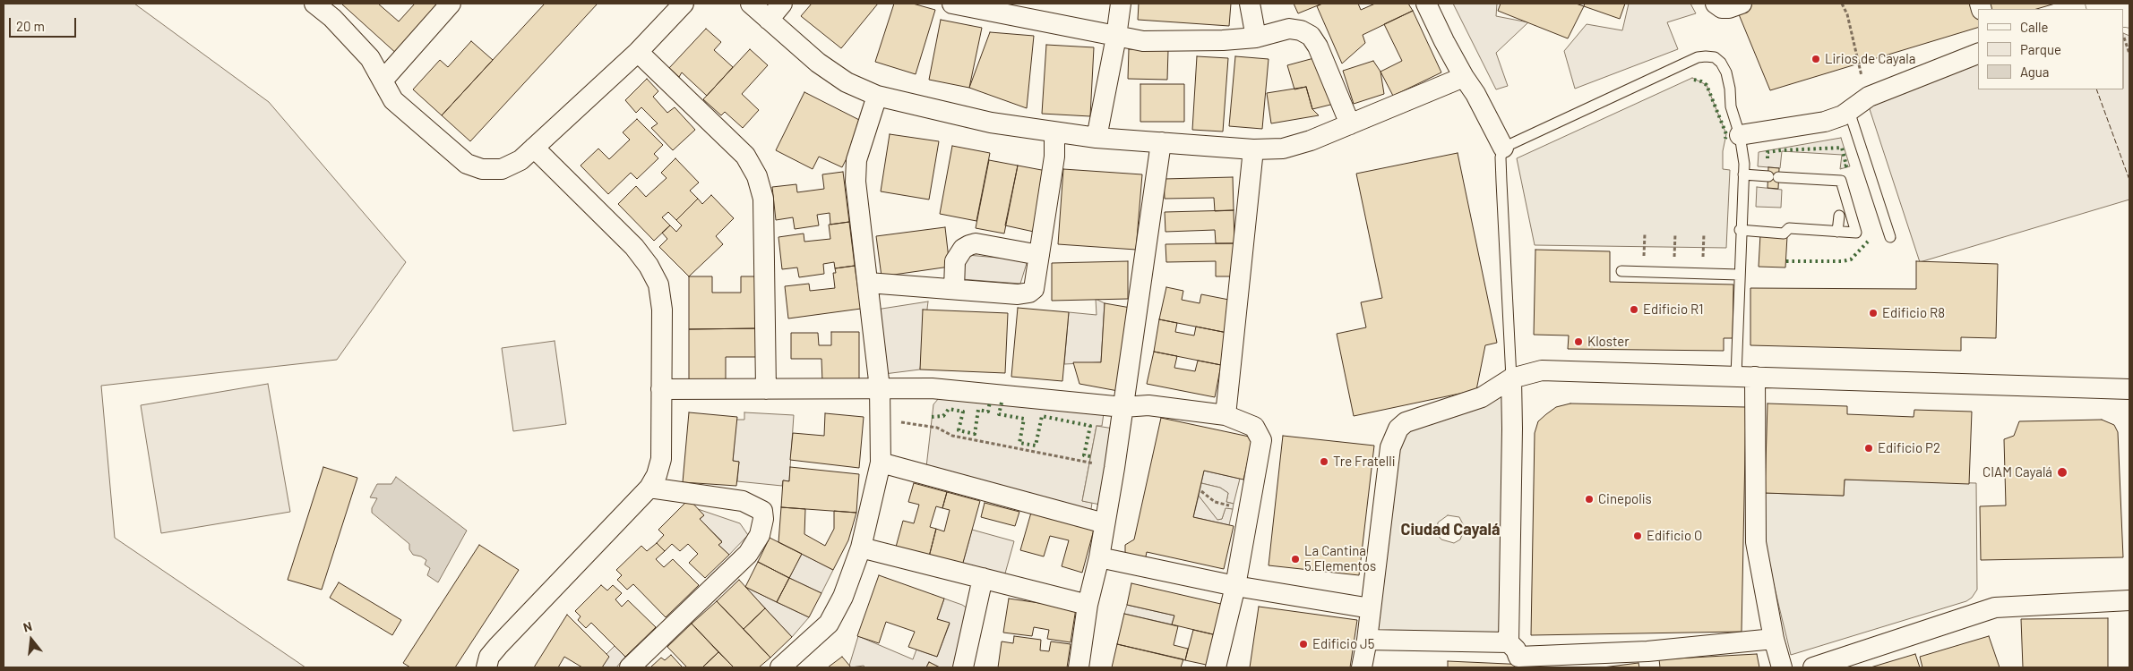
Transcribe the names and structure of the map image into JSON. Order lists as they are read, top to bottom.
{
  "districts": ["Ciudad Cayalá"],
  "places": [
    "Lirios de Cayala",
    "Edificio R1",
    "Edificio R8",
    "Kloster",
    "Edificio P2",
    "Tre Fratelli",
    "CIAM Cayalá",
    "Cinepolis",
    "Edificio O",
    "La Cantina 5 Elementos",
    "Edificio J5"
  ],
  "legend": ["Calle", "Parque", "Agua"],
  "scale_bar": "20 m",
  "north": "top"
}
